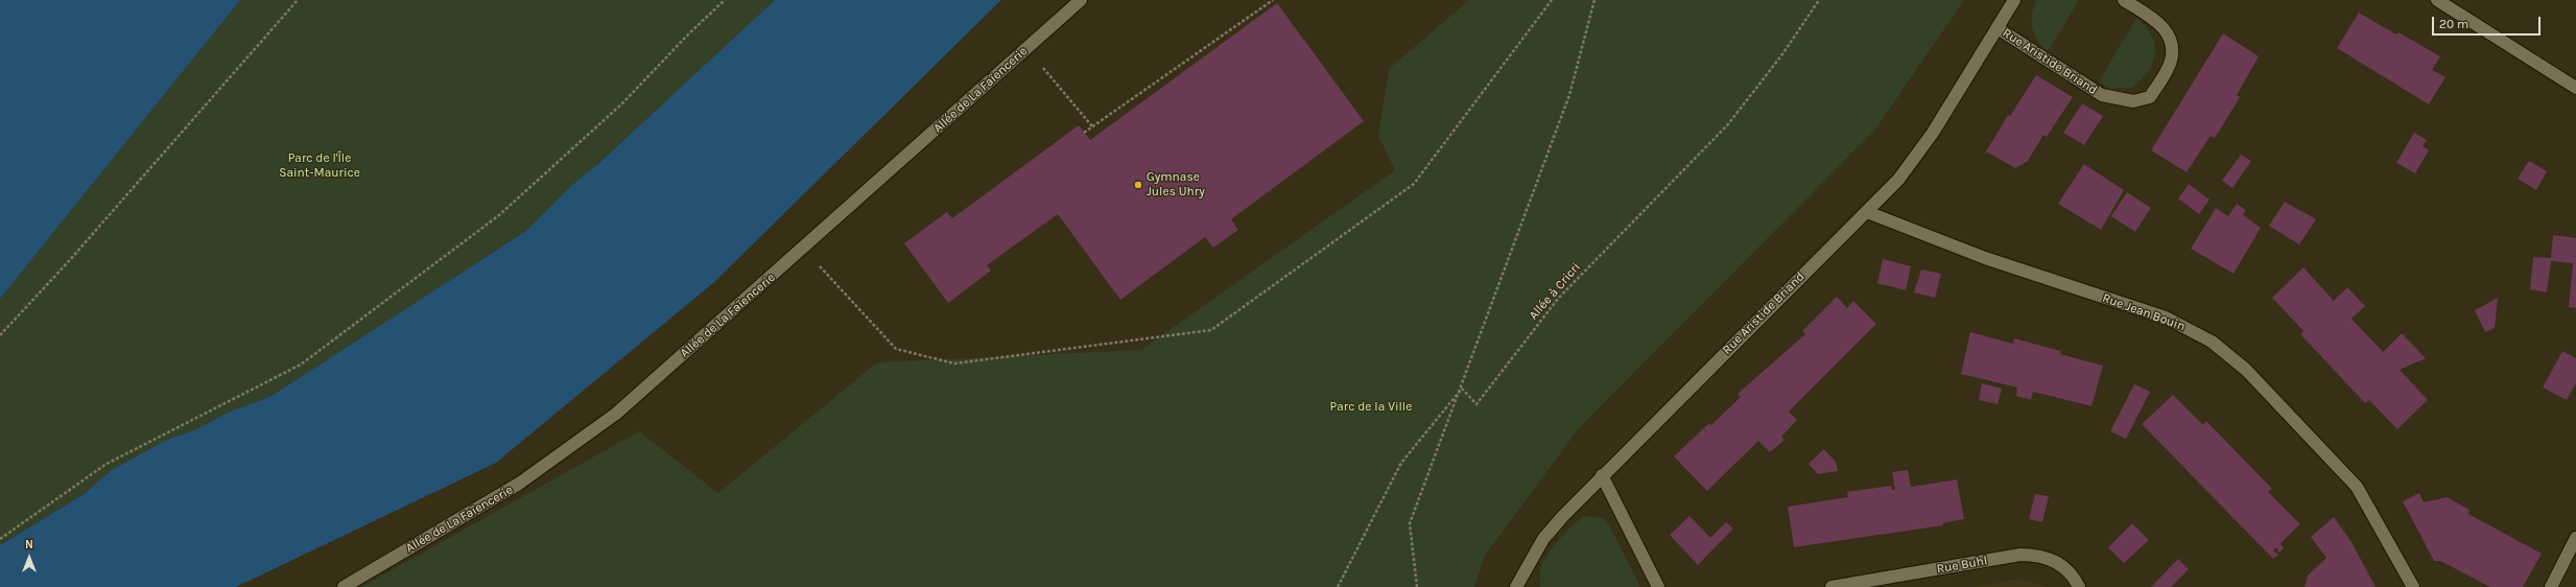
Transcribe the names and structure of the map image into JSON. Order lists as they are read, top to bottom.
{
  "streets": {
    "street": [
      "Rue Aristide Briand",
      "Allée de La Faïencerie",
      "Rue Jean Bouin",
      "Rue Buhl"
    ],
    "path": ["Allée à Cricri"]
  },
  "crossings": [
    ["Rue Aristide Briand", "Rue Jean Bouin"]
  ],
  "parks": ["Parc de l'Île Saint-Maurice", "Parc de la Ville"],
  "places": ["Gymnase Jules Uhry"],
  "scale_bar": "20 m",
  "north": "top"
}
